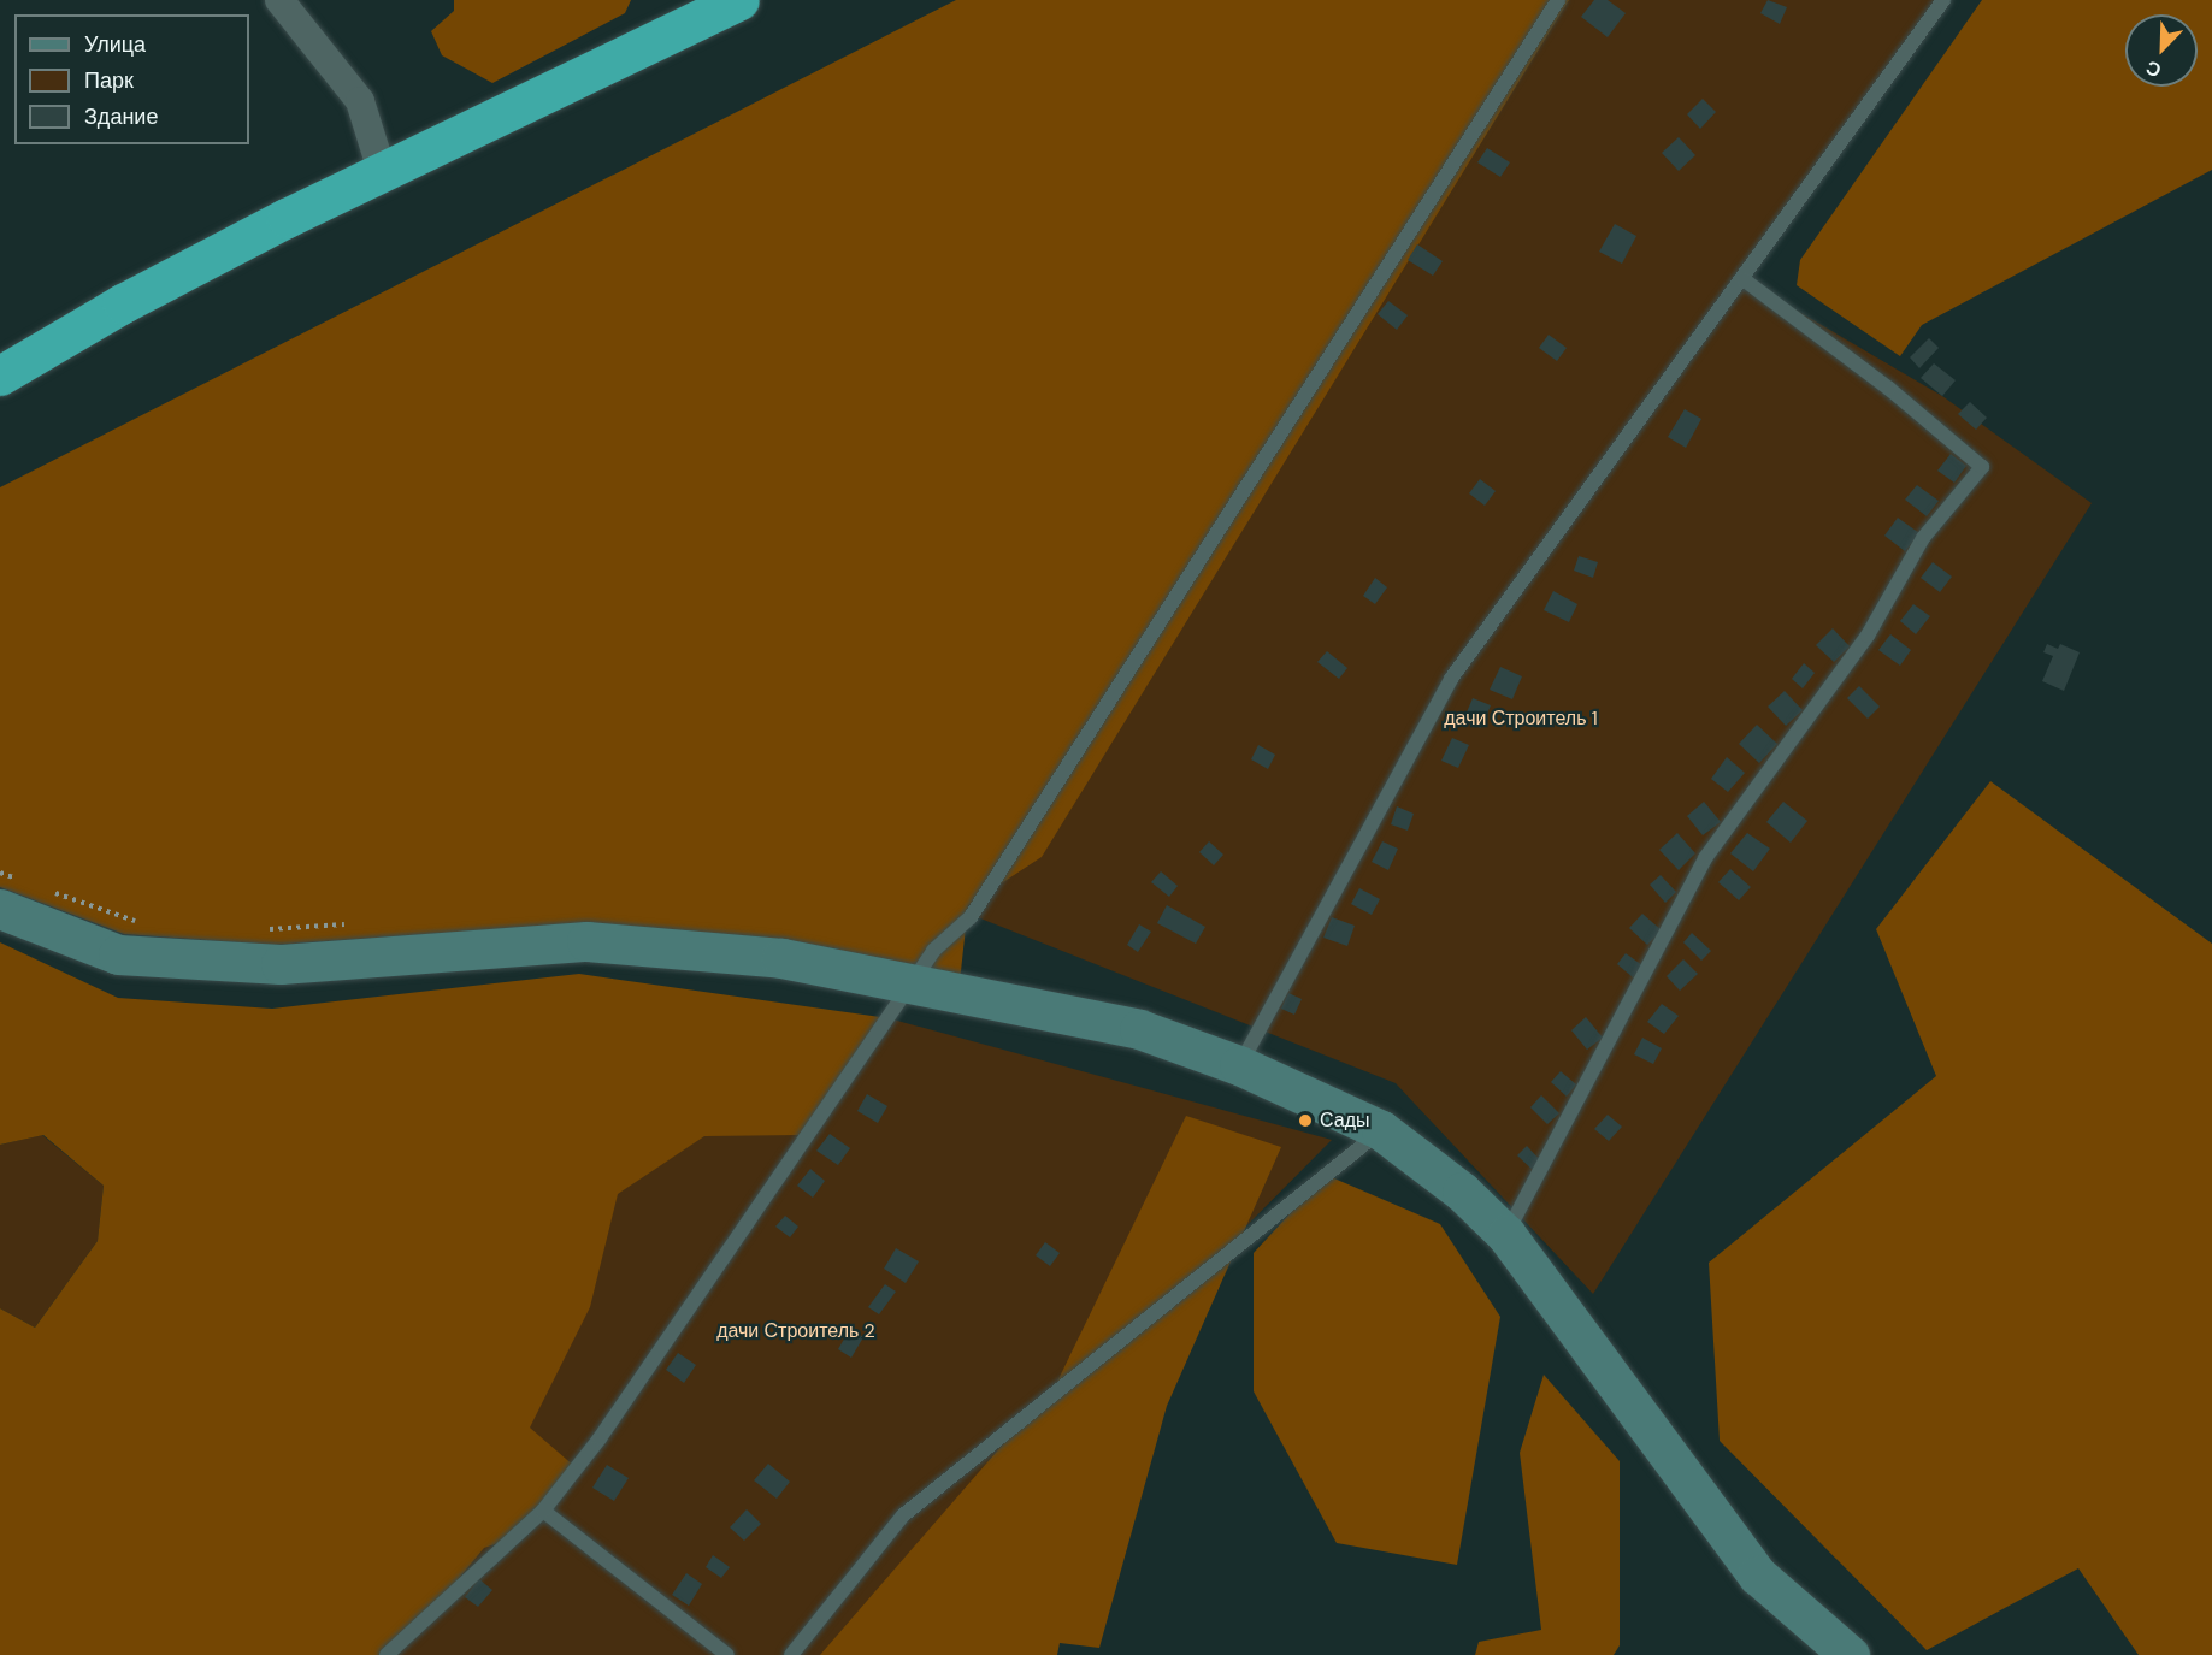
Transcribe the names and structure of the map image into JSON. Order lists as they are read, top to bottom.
{
  "parks": ["дачи Строитель 1", "дачи Строитель 2"],
  "places": ["Сады"],
  "legend": ["Улица", "Парк", "Здание"],
  "north": "bottom left"
}
